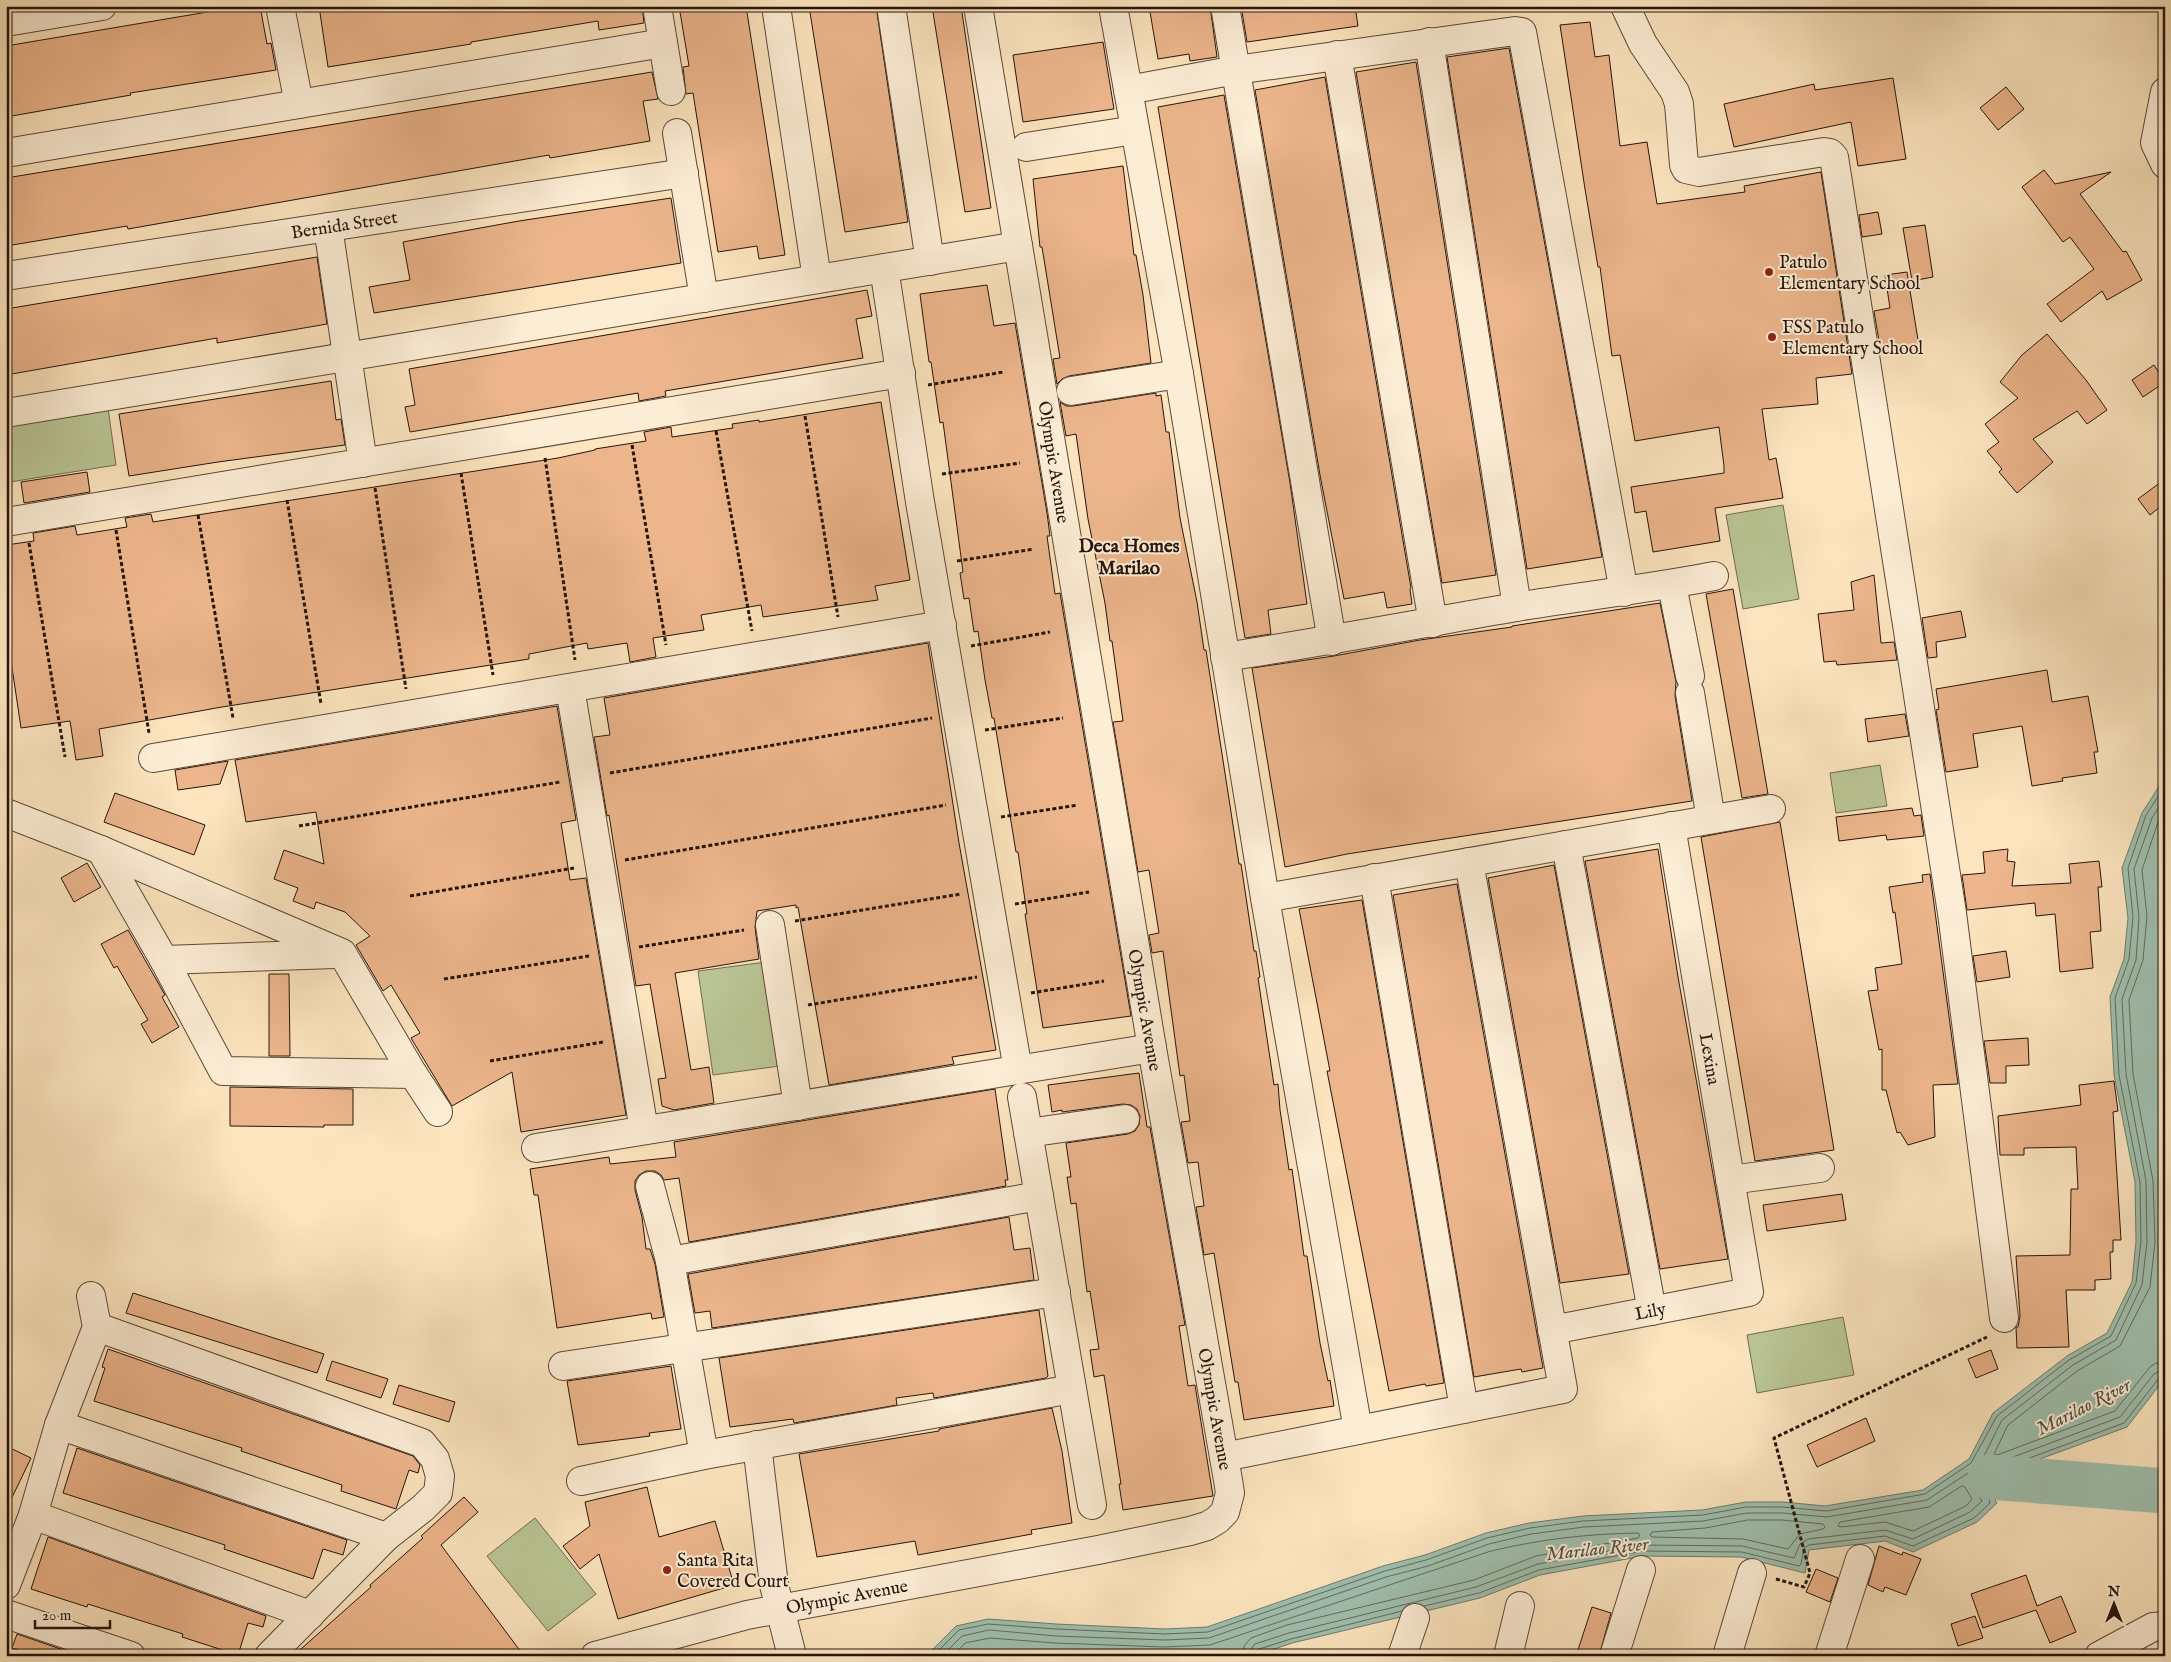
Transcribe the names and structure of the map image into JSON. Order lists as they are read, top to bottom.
{
  "streets": {
    "street": [
      "Bernida Street",
      "Olympic Avenue",
      "Lexina",
      "Lily"
    ]
  },
  "crossings": [
    ["Lexina", "Lily"]
  ],
  "districts": ["Deca Homes Marilao"],
  "water": ["Marilao River"],
  "places": ["Patulo Elementary School", "FSS Patulo Elementary School", "Santa Rita Covered Court"],
  "scale_bar": "20 m",
  "north": "top"
}
